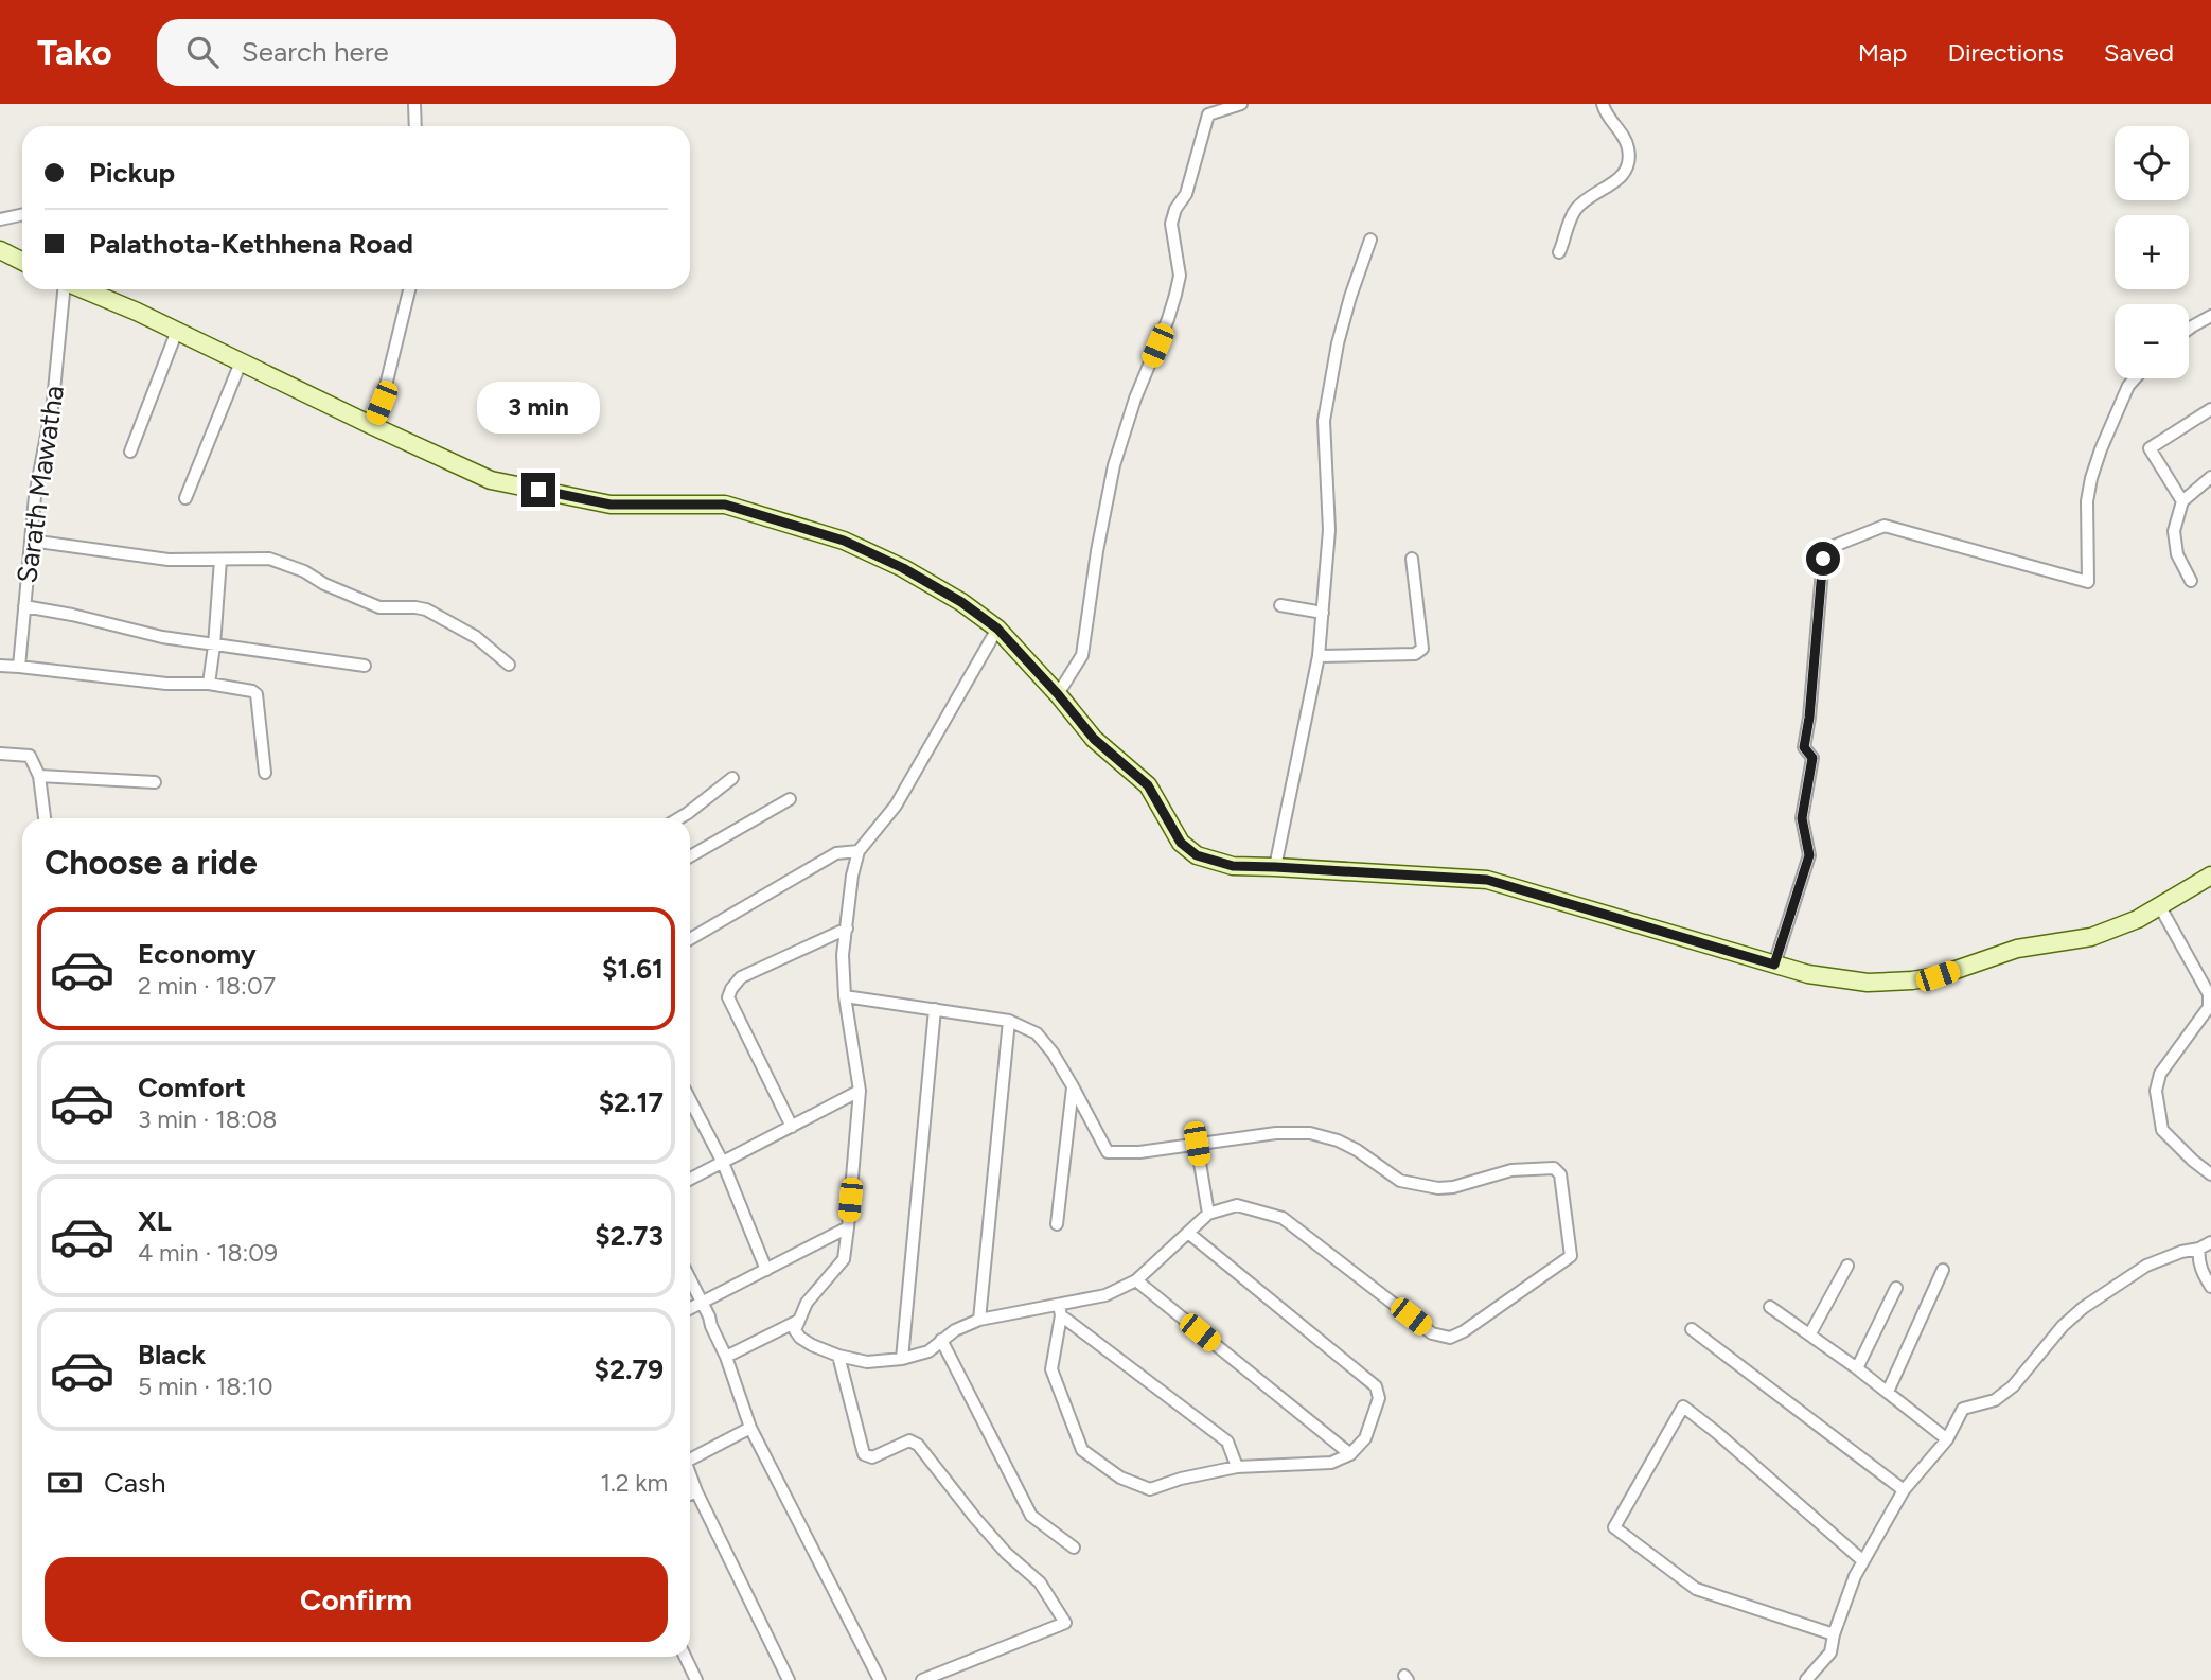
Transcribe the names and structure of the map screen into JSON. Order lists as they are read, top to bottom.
{
  "streets": {
    "street": ["Sarath Mawatha"]
  },
  "page": {
    "header": "Tako",
    "search": "Search here",
    "nav": ["Map", "Directions", "Saved"],
    "map_buttons": ["+", "−"],
    "banner": ["Pickup", "Palathota-Kethhena Road"],
    "bubble": "3 min",
    "heading": "Choose a ride",
    "list": [
      {
        "name": "Economy",
        "note": "2 min · 18:07",
        "value": "$1.61"
      },
      {
        "name": "Comfort",
        "note": "3 min · 18:08",
        "value": "$2.17"
      },
      {
        "name": "XL",
        "note": "4 min · 18:09",
        "value": "$2.73"
      },
      {
        "name": "Black",
        "note": "5 min · 18:10",
        "value": "$2.79"
      }
    ],
    "pay": ["Cash", "1.2 km"],
    "buttons": "Confirm"
  }
}
